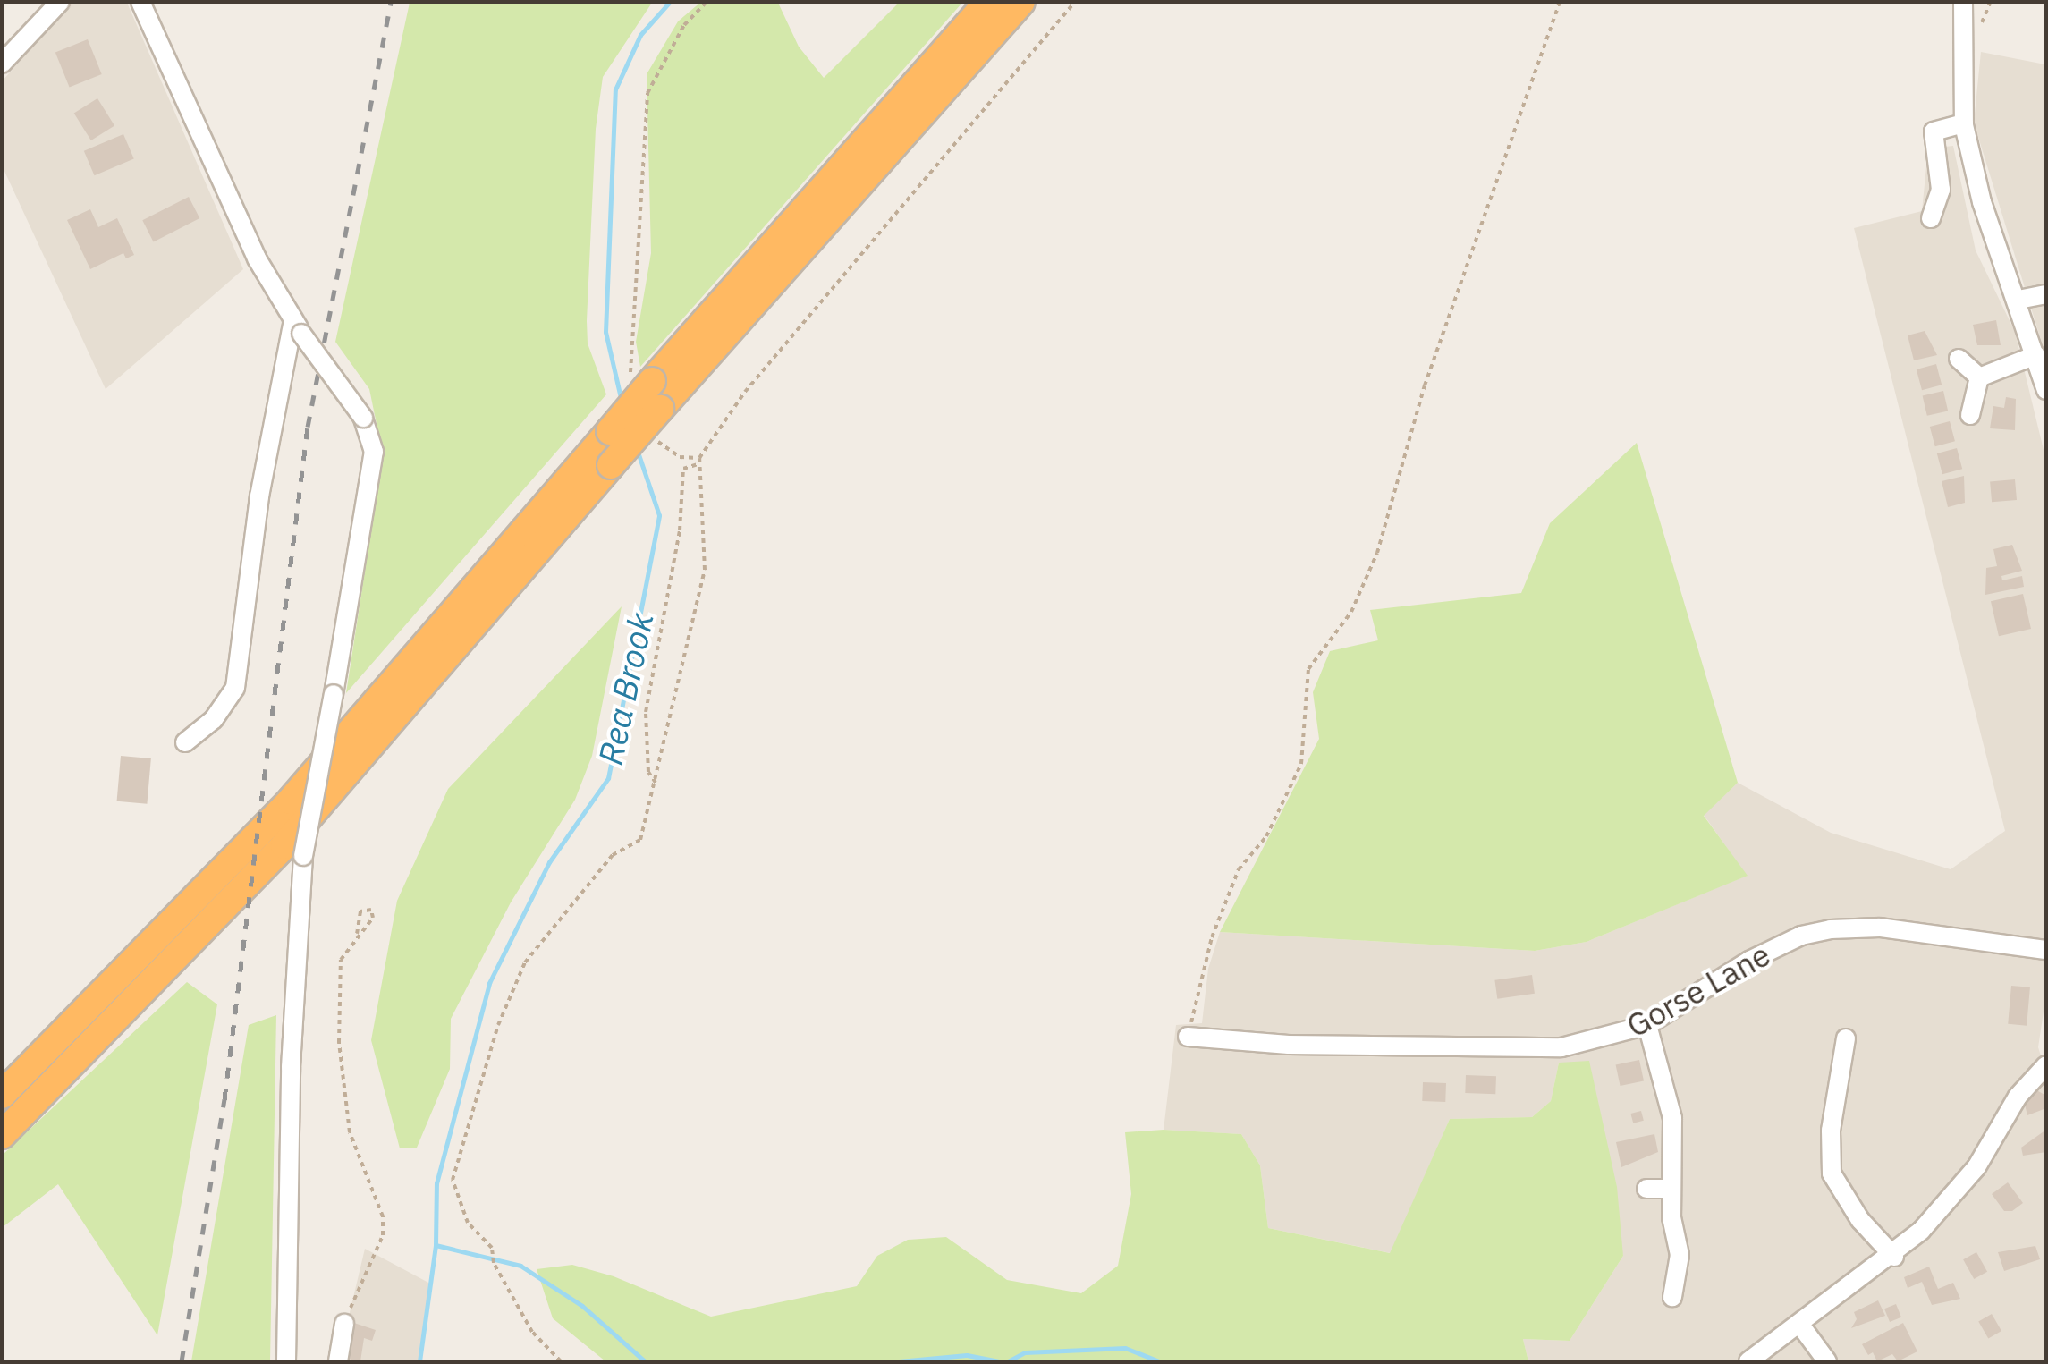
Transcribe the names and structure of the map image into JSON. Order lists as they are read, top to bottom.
{
  "streets": {
    "street": ["Gorse Lane"]
  },
  "water": ["Rea Brook"]
}
